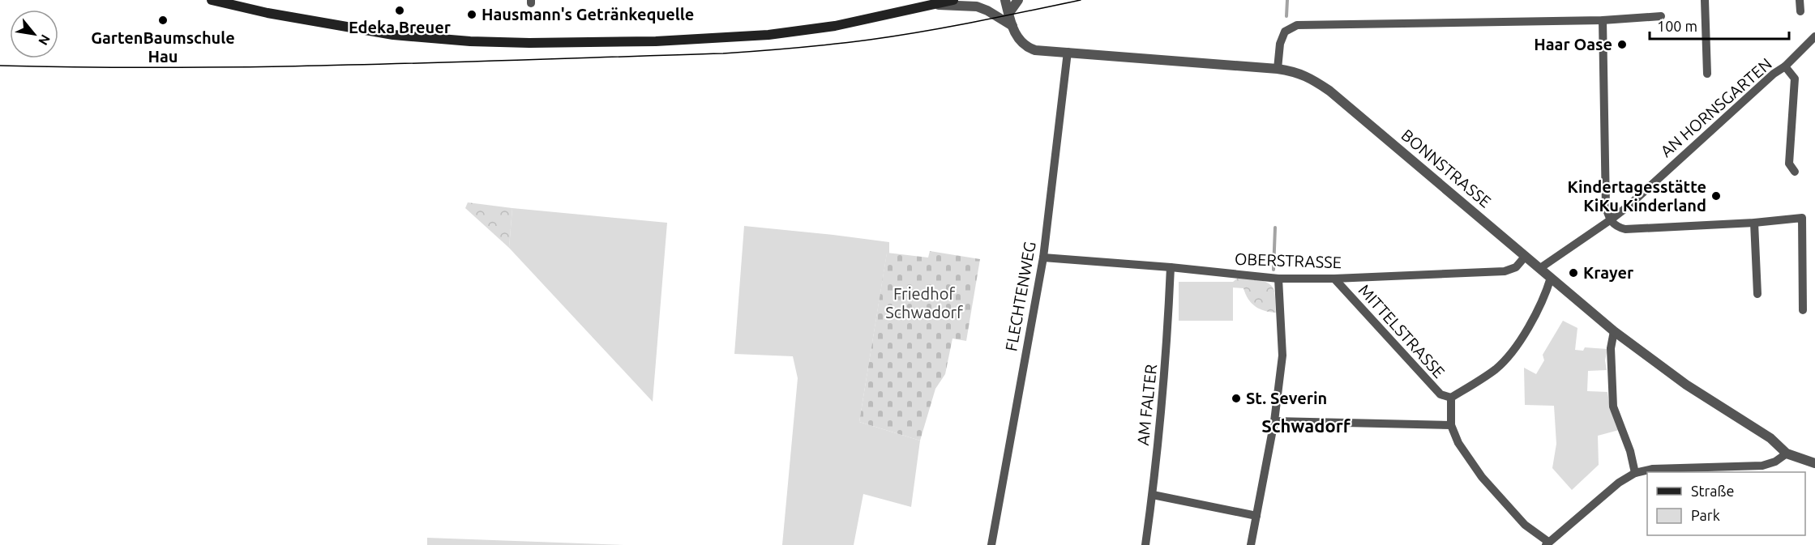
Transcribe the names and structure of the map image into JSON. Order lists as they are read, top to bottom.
{
  "streets": {
    "street": [
      "AN HORNSGARTEN",
      "BONNSTRASSE",
      "OBERSTRASSE",
      "FLECHTENWEG",
      "MITTELSTRASSE",
      "AM FALTER"
    ]
  },
  "crossings": [
    ["AN HORNSGARTEN", "BONNSTRASSE"],
    ["BONNSTRASSE", "OBERSTRASSE"],
    ["BONNSTRASSE", "FLECHTENWEG"],
    ["OBERSTRASSE", "FLECHTENWEG"],
    ["OBERSTRASSE", "MITTELSTRASSE"],
    ["OBERSTRASSE", "AM FALTER"]
  ],
  "districts": ["Schwadorf"],
  "parks": ["Friedhof Schwadorf"],
  "places": [
    "Edeka Breuer",
    "Hausmann's Getränkequelle",
    "GartenBaumschule Hau",
    "Haar Oase",
    "Kindertagesstätte KiKu Kinderland",
    "Krayer",
    "St. Severin"
  ],
  "legend": ["Straße", "Park"],
  "scale_bar": "100 m",
  "north": "bottom right"
}
